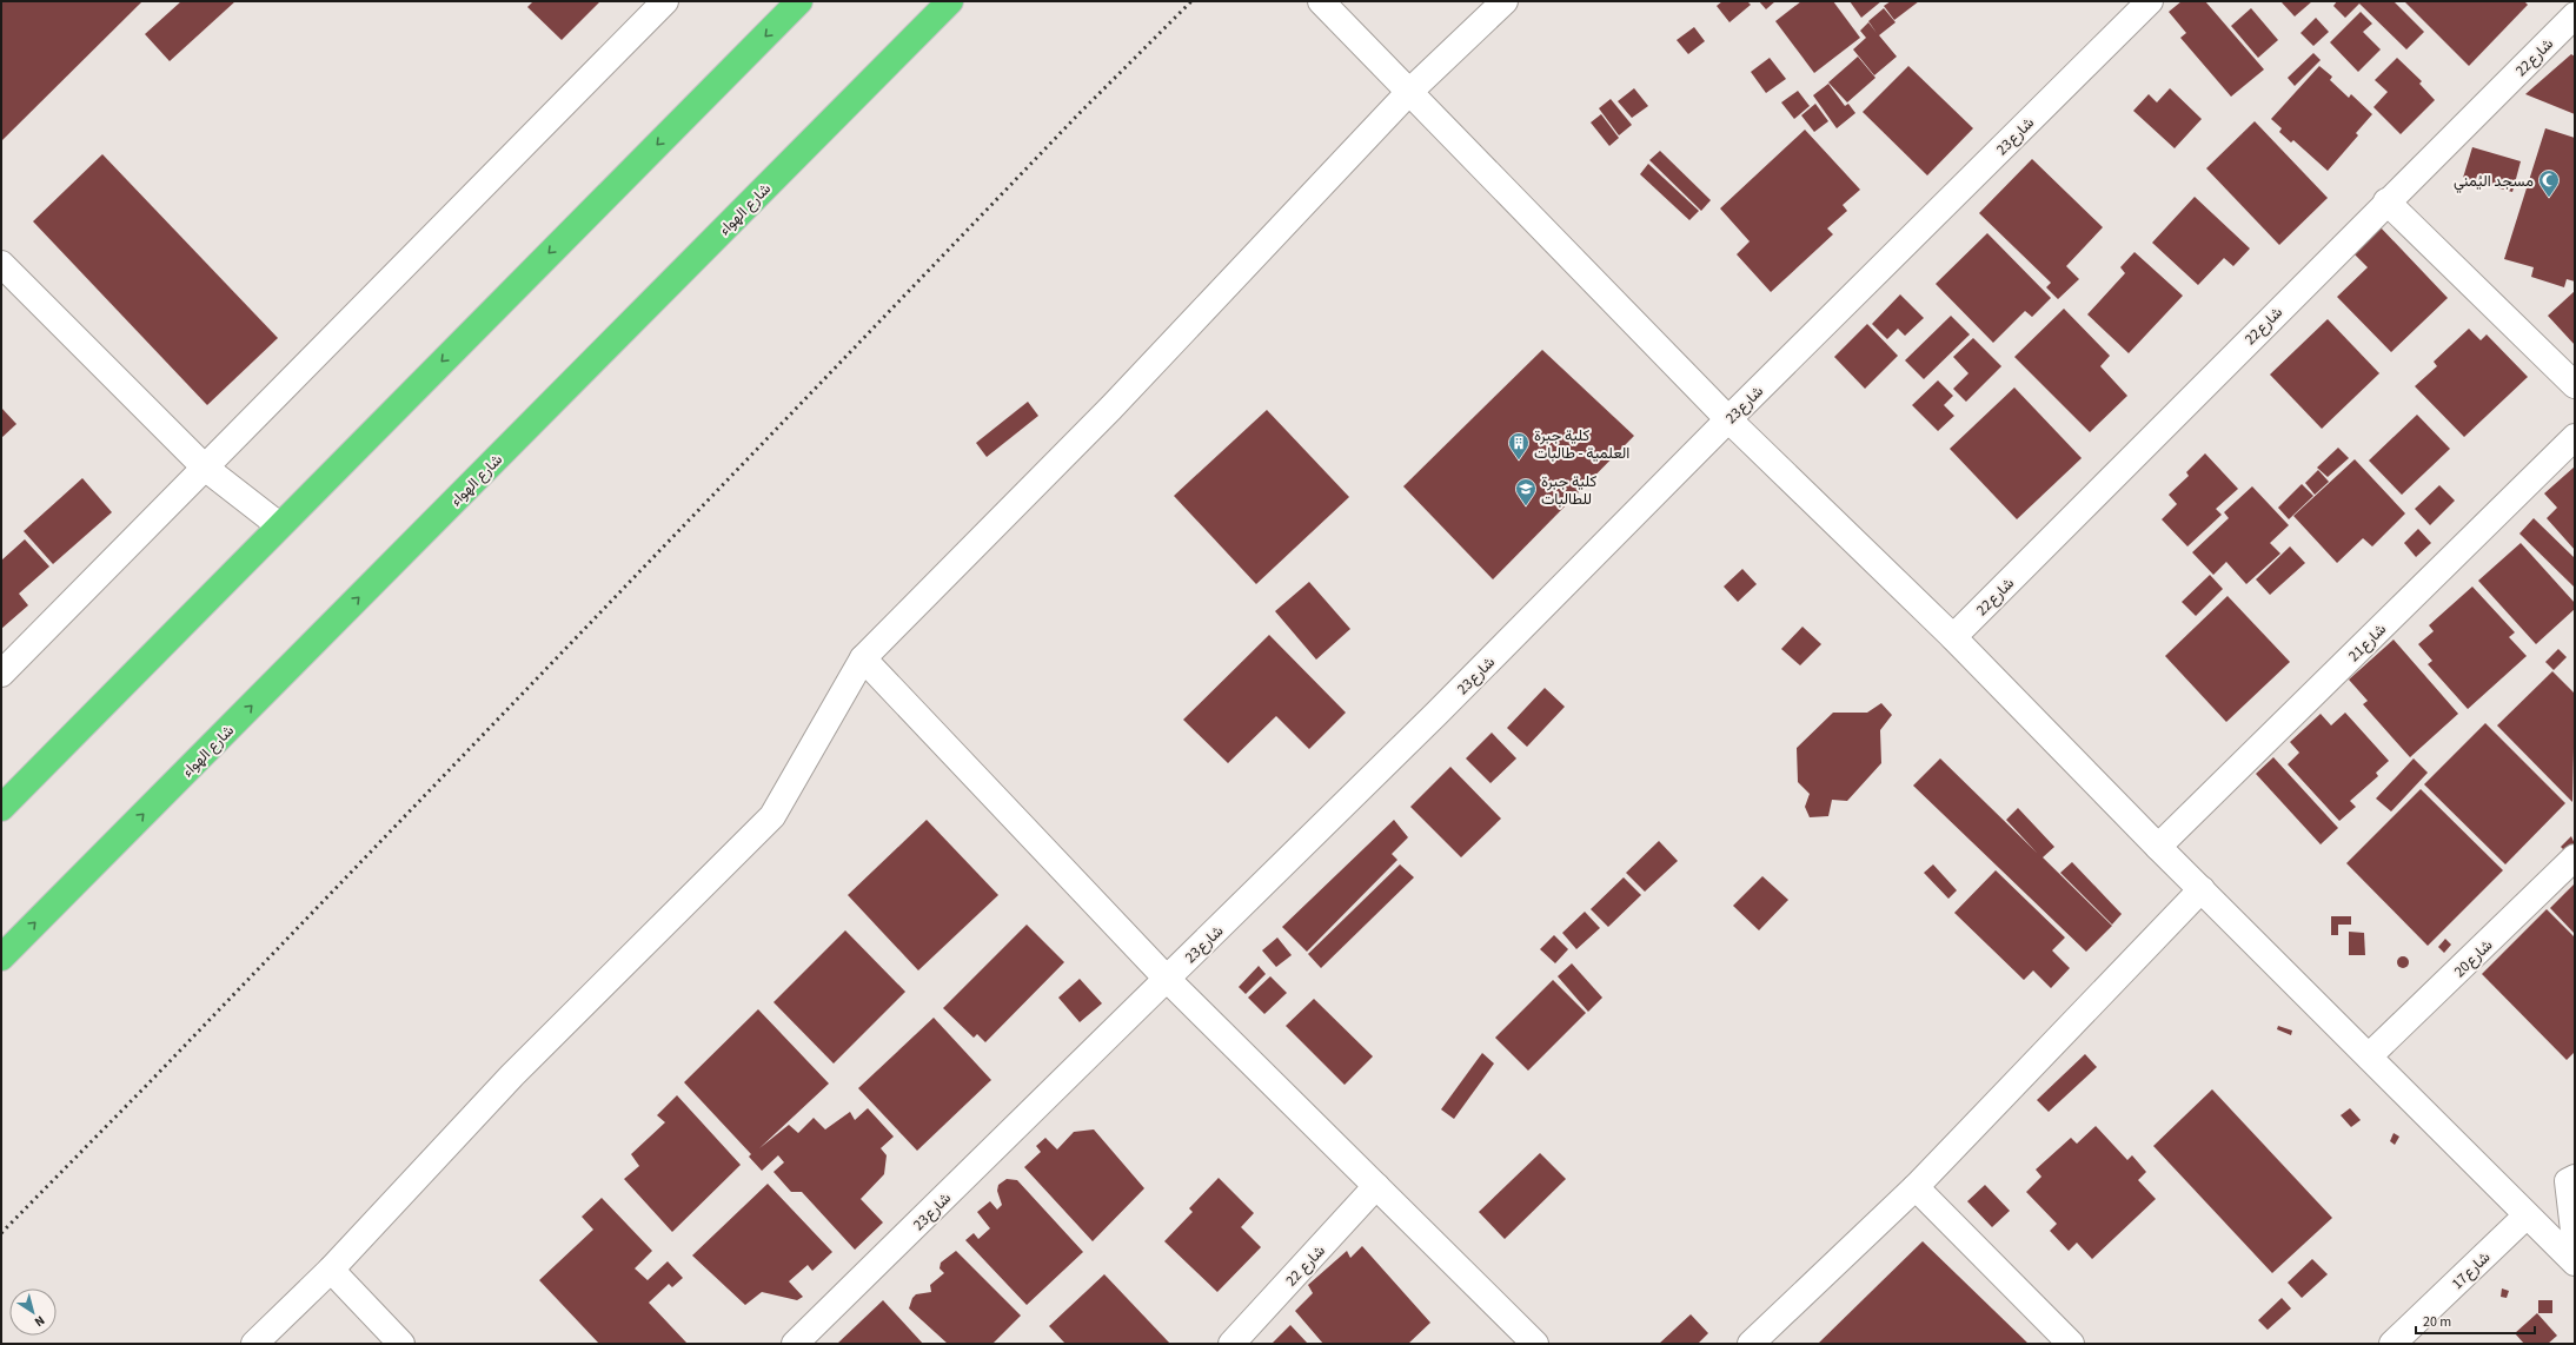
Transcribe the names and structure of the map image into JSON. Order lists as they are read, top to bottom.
{
  "streets": {
    "highway": ["شارع الهواء"],
    "street": [
      "شارع22",
      "شارع23",
      "شارع21",
      "شارع20",
      "شارع 22",
      "شارع17"
    ]
  },
  "places": {
    "mosque": ["مسجد اليُمني"],
    "building": ["كلية جبرة العلمية - طالبات"],
    "school or university": ["كلية جبرة للطالبات"]
  },
  "scale_bar": "20 m",
  "north": "bottom right"
}
